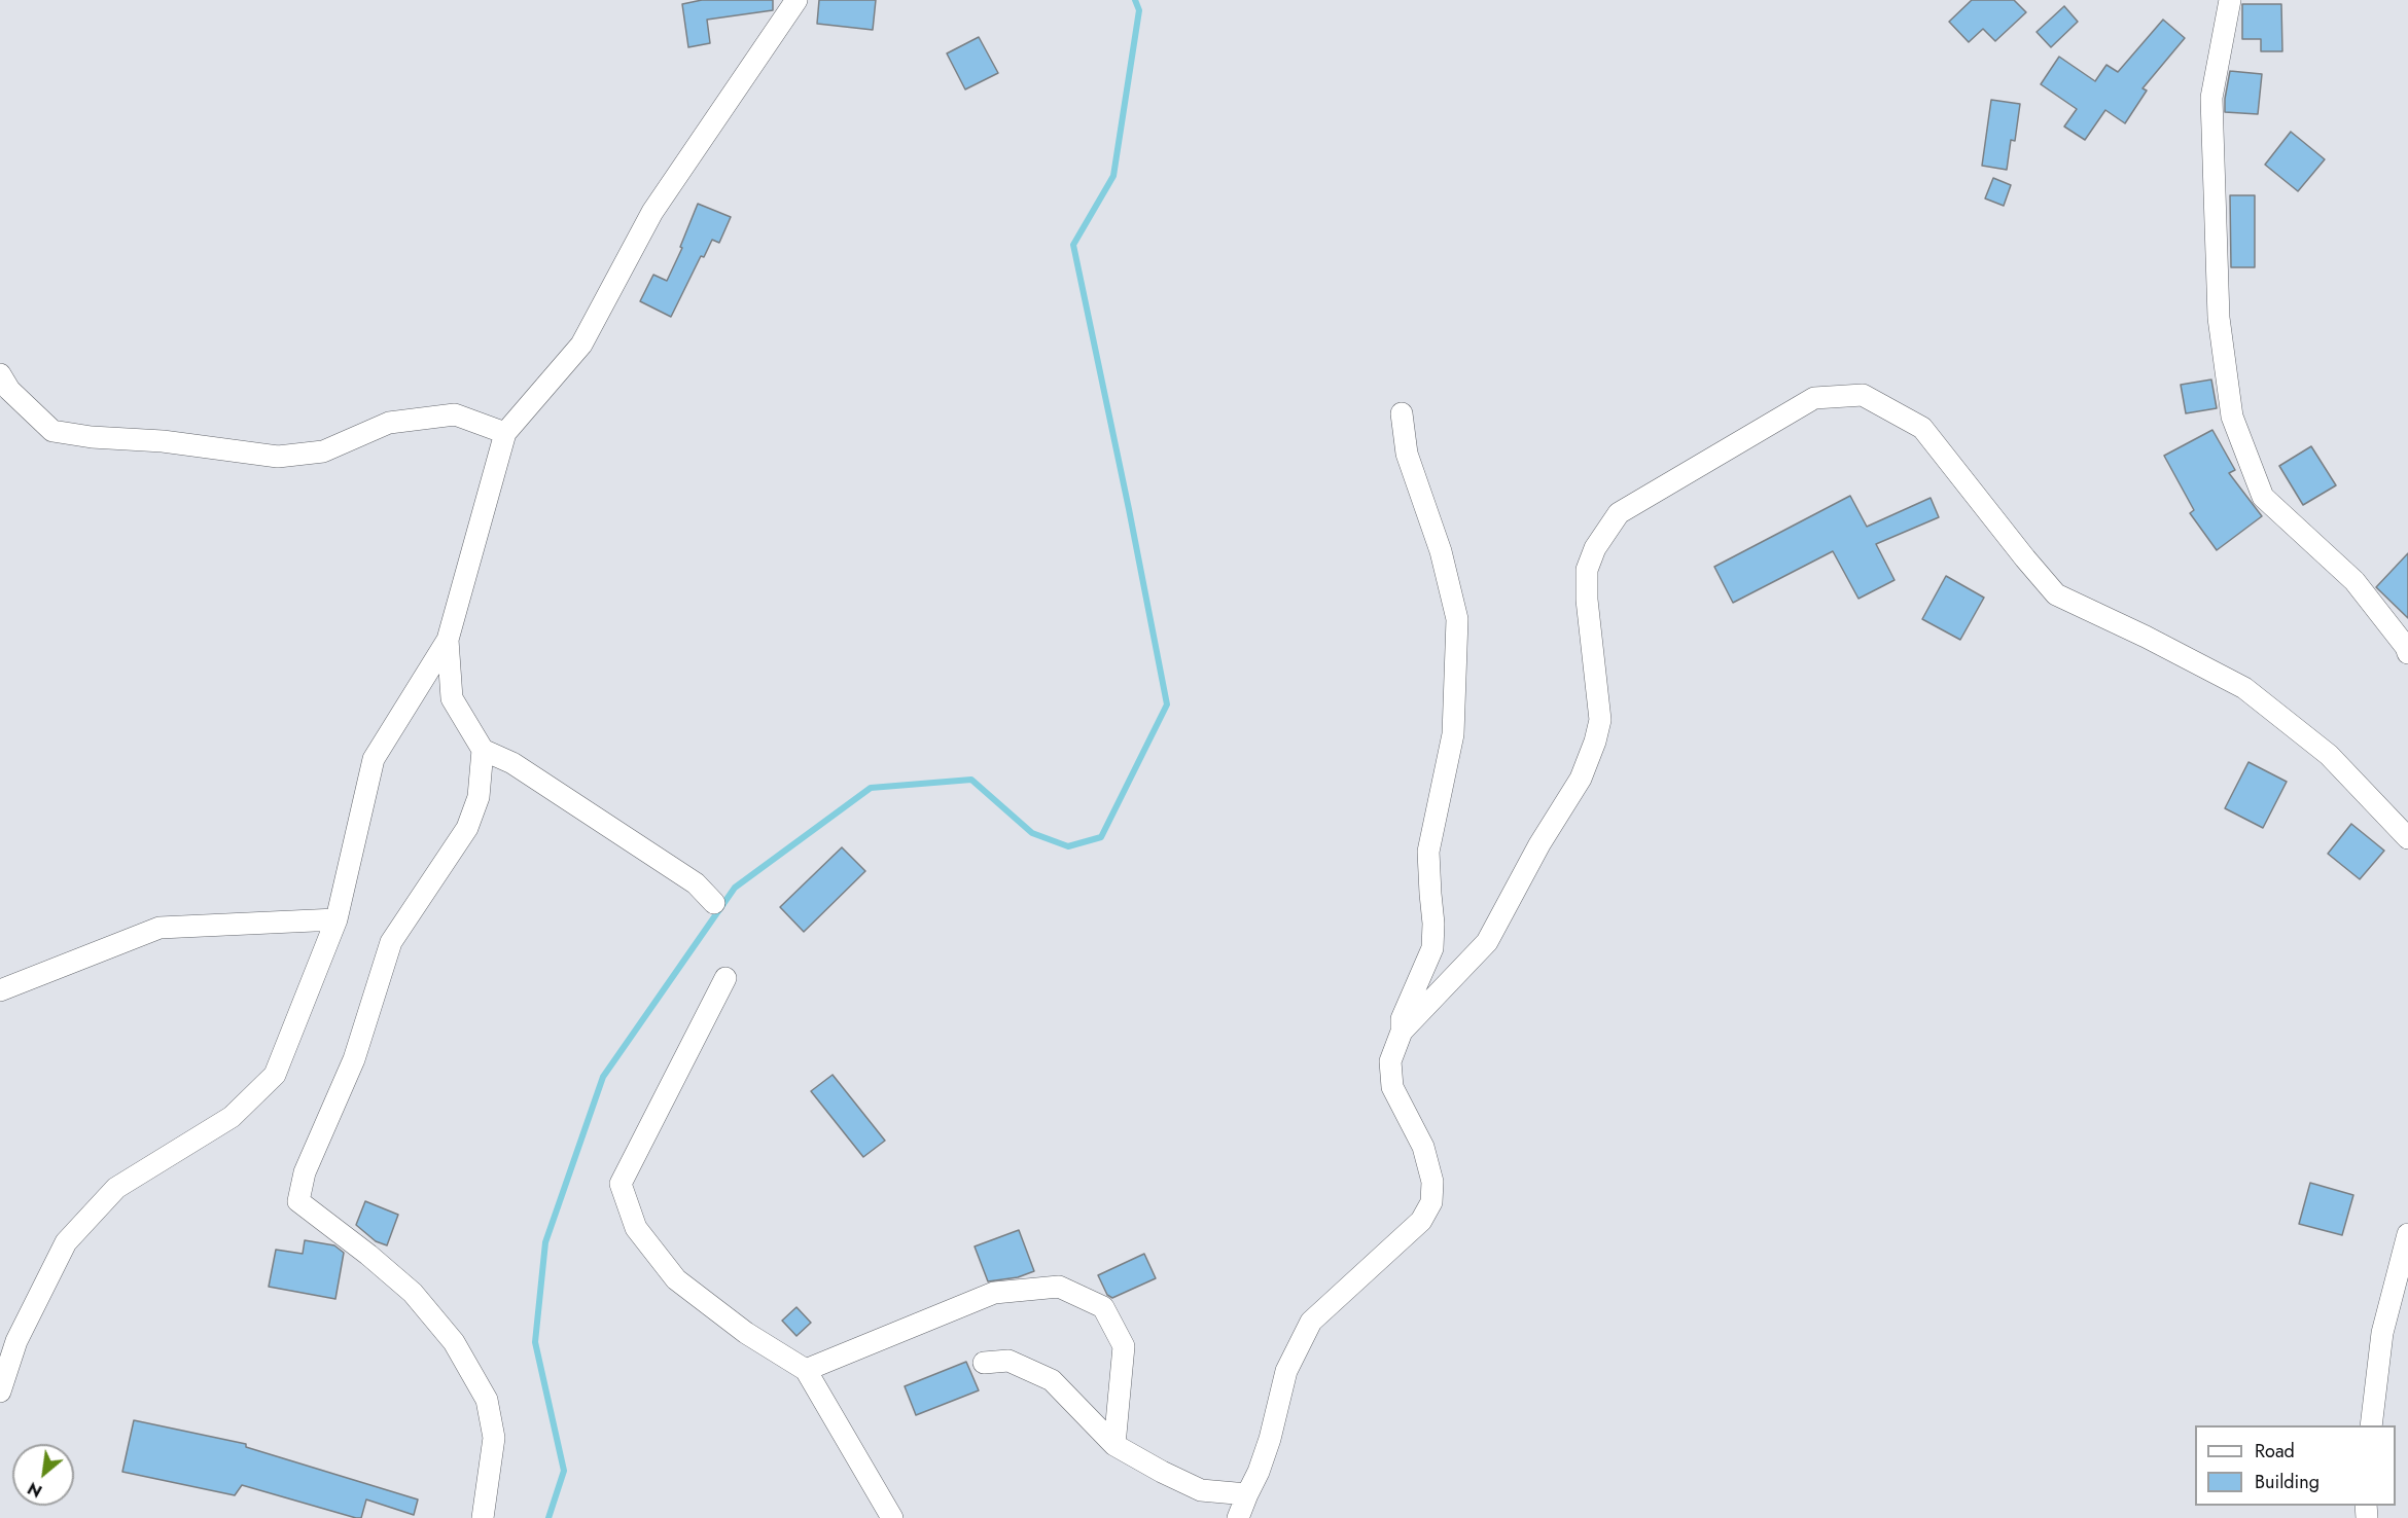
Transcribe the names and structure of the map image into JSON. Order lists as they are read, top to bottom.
{
  "legend": ["Road", "Building"],
  "north": "bottom left"
}
